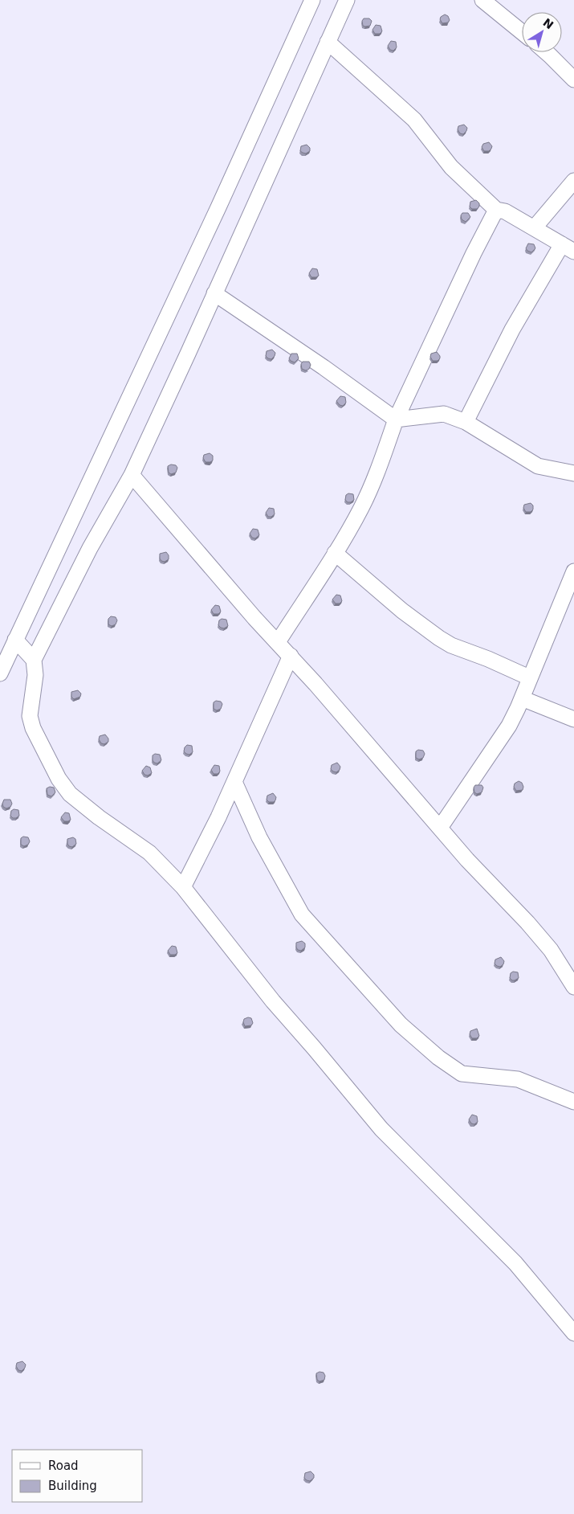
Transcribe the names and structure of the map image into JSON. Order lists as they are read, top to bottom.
{
  "legend": ["Road", "Building"],
  "north": "top right"
}
